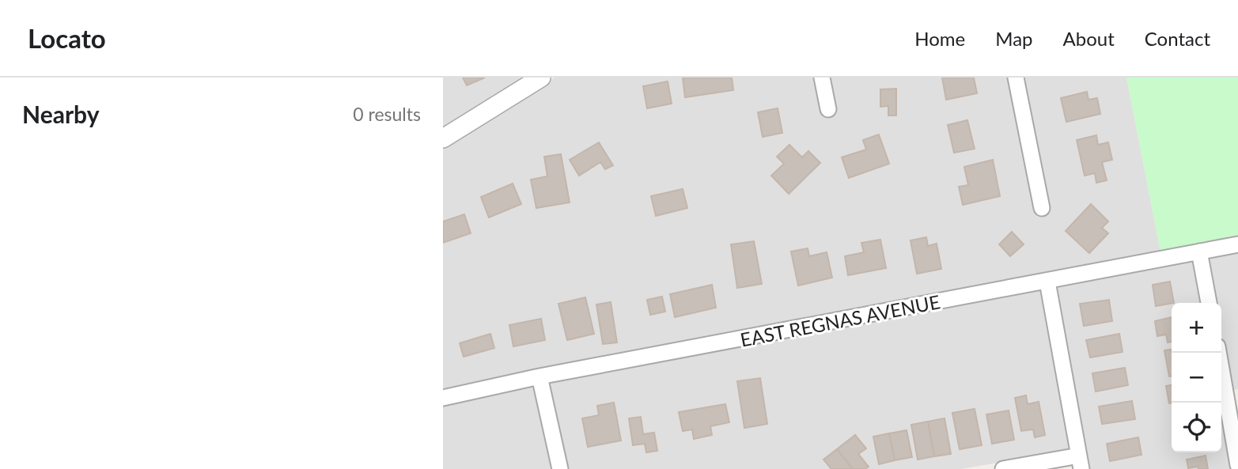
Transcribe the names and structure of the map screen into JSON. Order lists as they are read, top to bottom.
{
  "streets": {
    "street": ["EAST REGNAS AVENUE"]
  },
  "page": {
    "header": "Locato",
    "nav": [
      "Home",
      "Map",
      "About",
      "Contact"
    ],
    "heading": ["Nearby", "0 results"],
    "map_buttons": ["+", "−"]
  }
}
